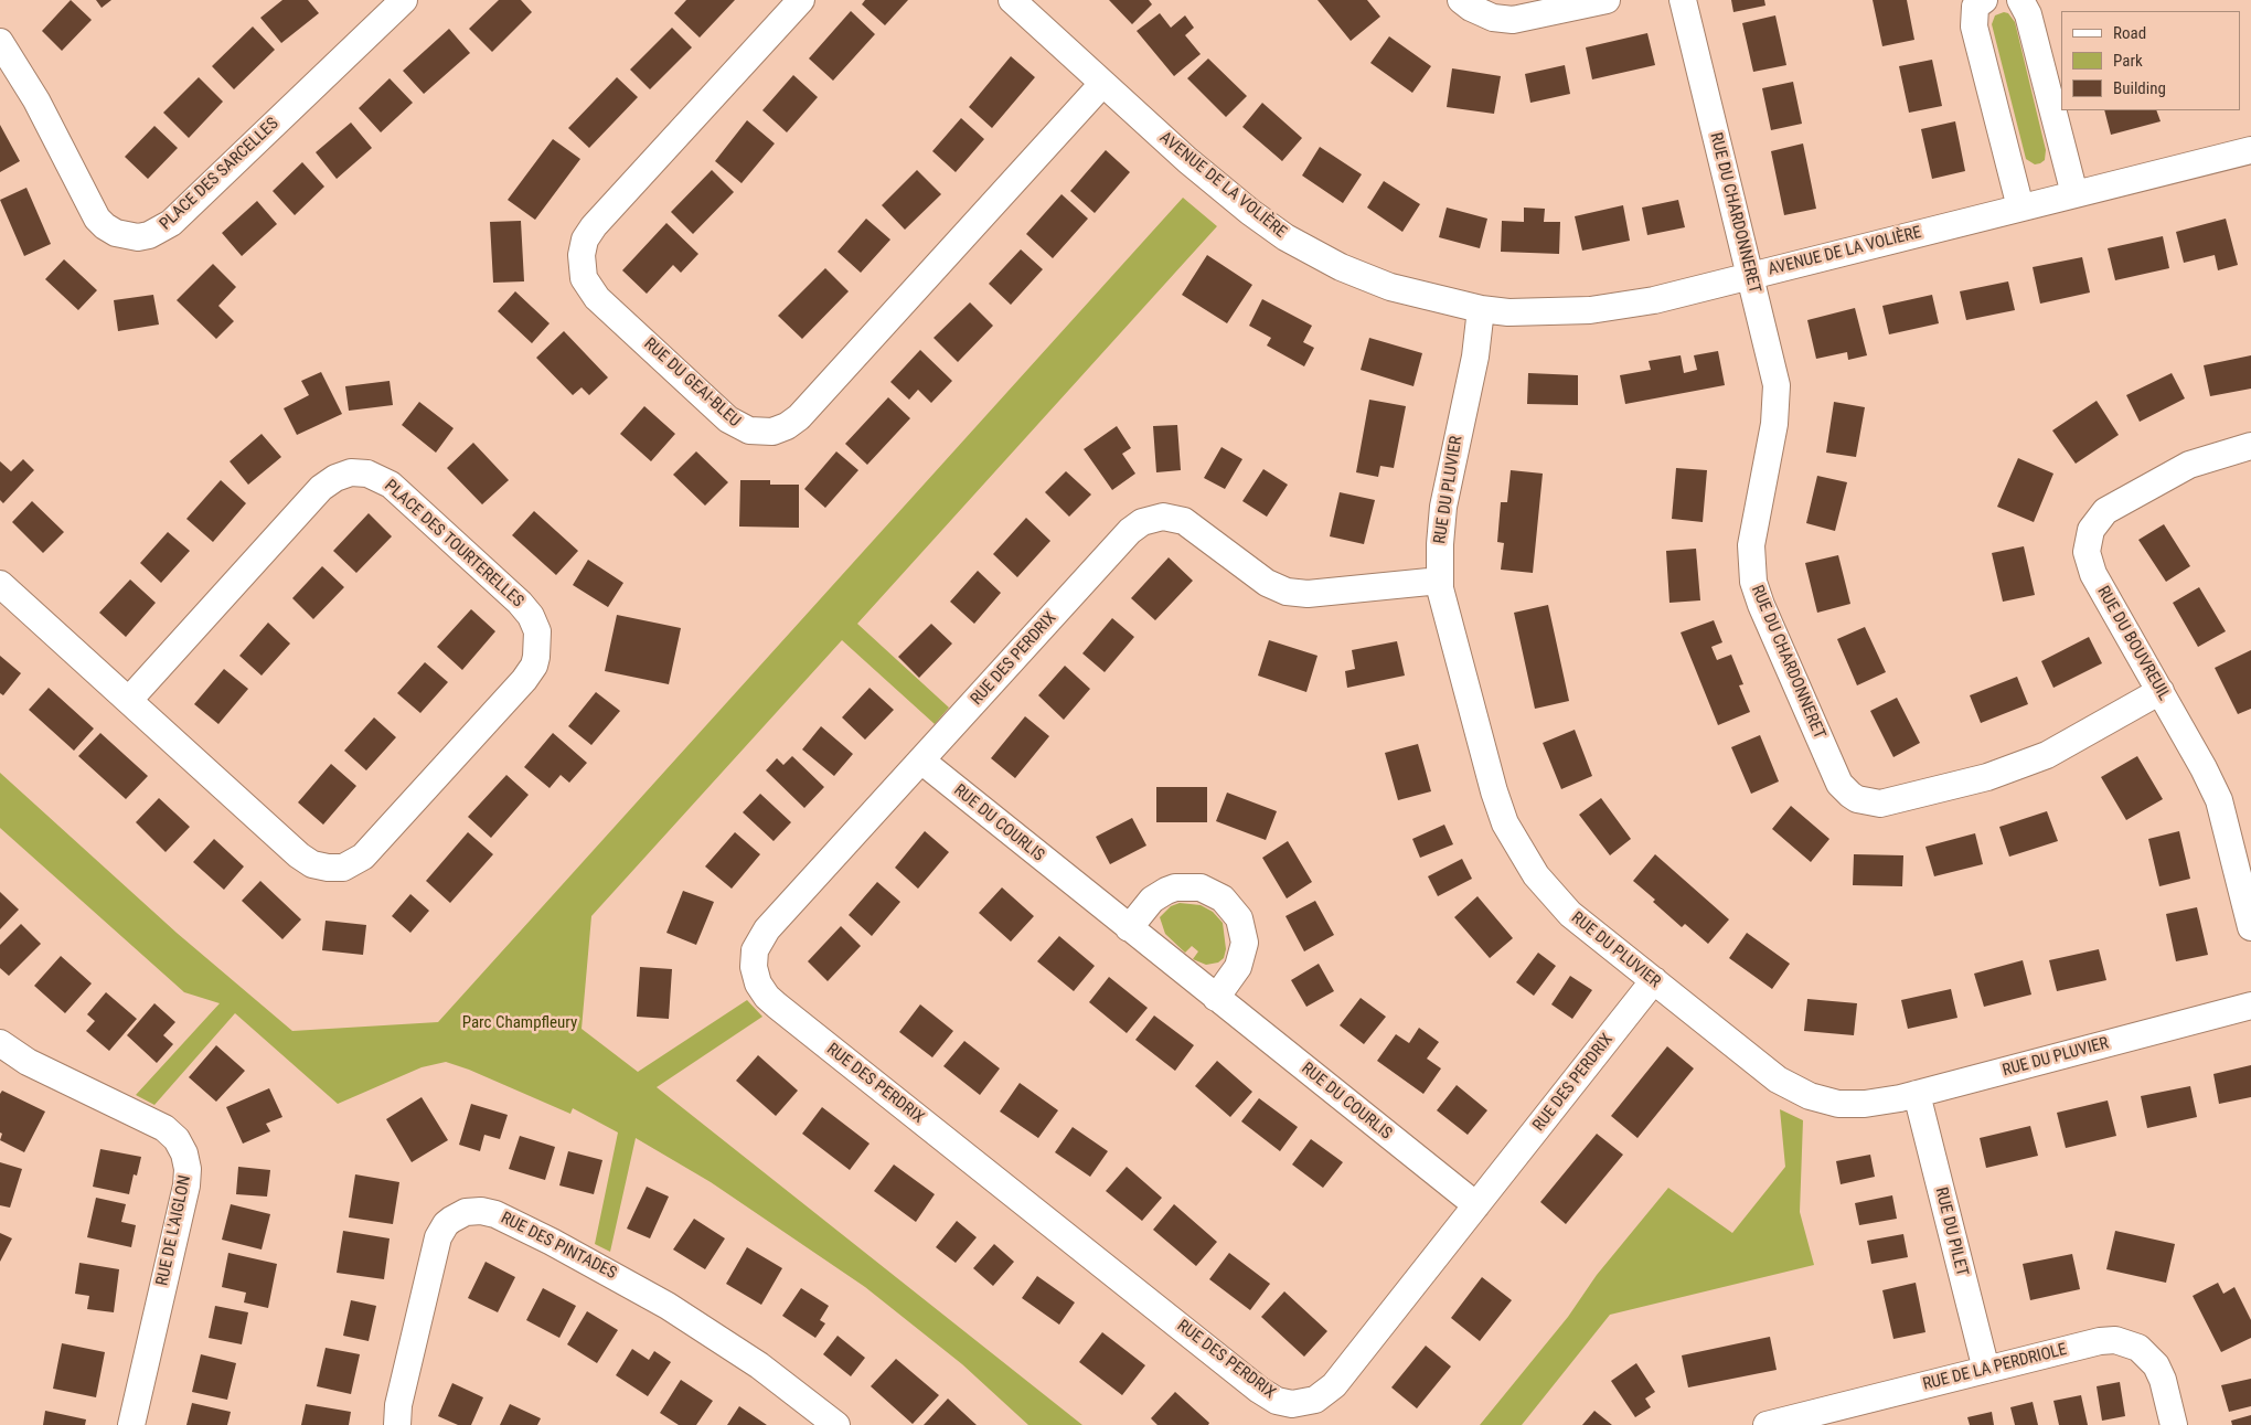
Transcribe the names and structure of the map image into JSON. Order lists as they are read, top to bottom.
{
  "streets": {
    "street": [
      "PLACE DES SARCELLES",
      "AVENUE DE LA VOLIÈRE",
      "RUE DU CHARDONNERET",
      "RUE DU GEAI-BLEU",
      "RUE DU PLUVIER",
      "PLACE DES TOURTERELLES",
      "RUE DU BOUVREUIL",
      "RUE DES PERDRIX",
      "RUE DU COURLIS",
      "RUE DE L'AIGLON",
      "RUE DU PILET",
      "RUE DES PINTADES",
      "RUE DE LA PERDRIOLE"
    ]
  },
  "crossings": [
    ["AVENUE DE LA VOLIÈRE", "RUE DU CHARDONNERET"],
    ["AVENUE DE LA VOLIÈRE", "RUE DU GEAI-BLEU"],
    ["AVENUE DE LA VOLIÈRE", "RUE DU PLUVIER"],
    ["RUE DU CHARDONNERET", "RUE DU BOUVREUIL"],
    ["RUE DU PLUVIER", "RUE DES PERDRIX"],
    ["RUE DU PLUVIER", "RUE DU PILET"],
    ["RUE DES PERDRIX", "RUE DU COURLIS"],
    ["RUE DU PILET", "RUE DE LA PERDRIOLE"]
  ],
  "parks": ["Parc Champfleury"],
  "legend": ["Road", "Park", "Building"]
}
